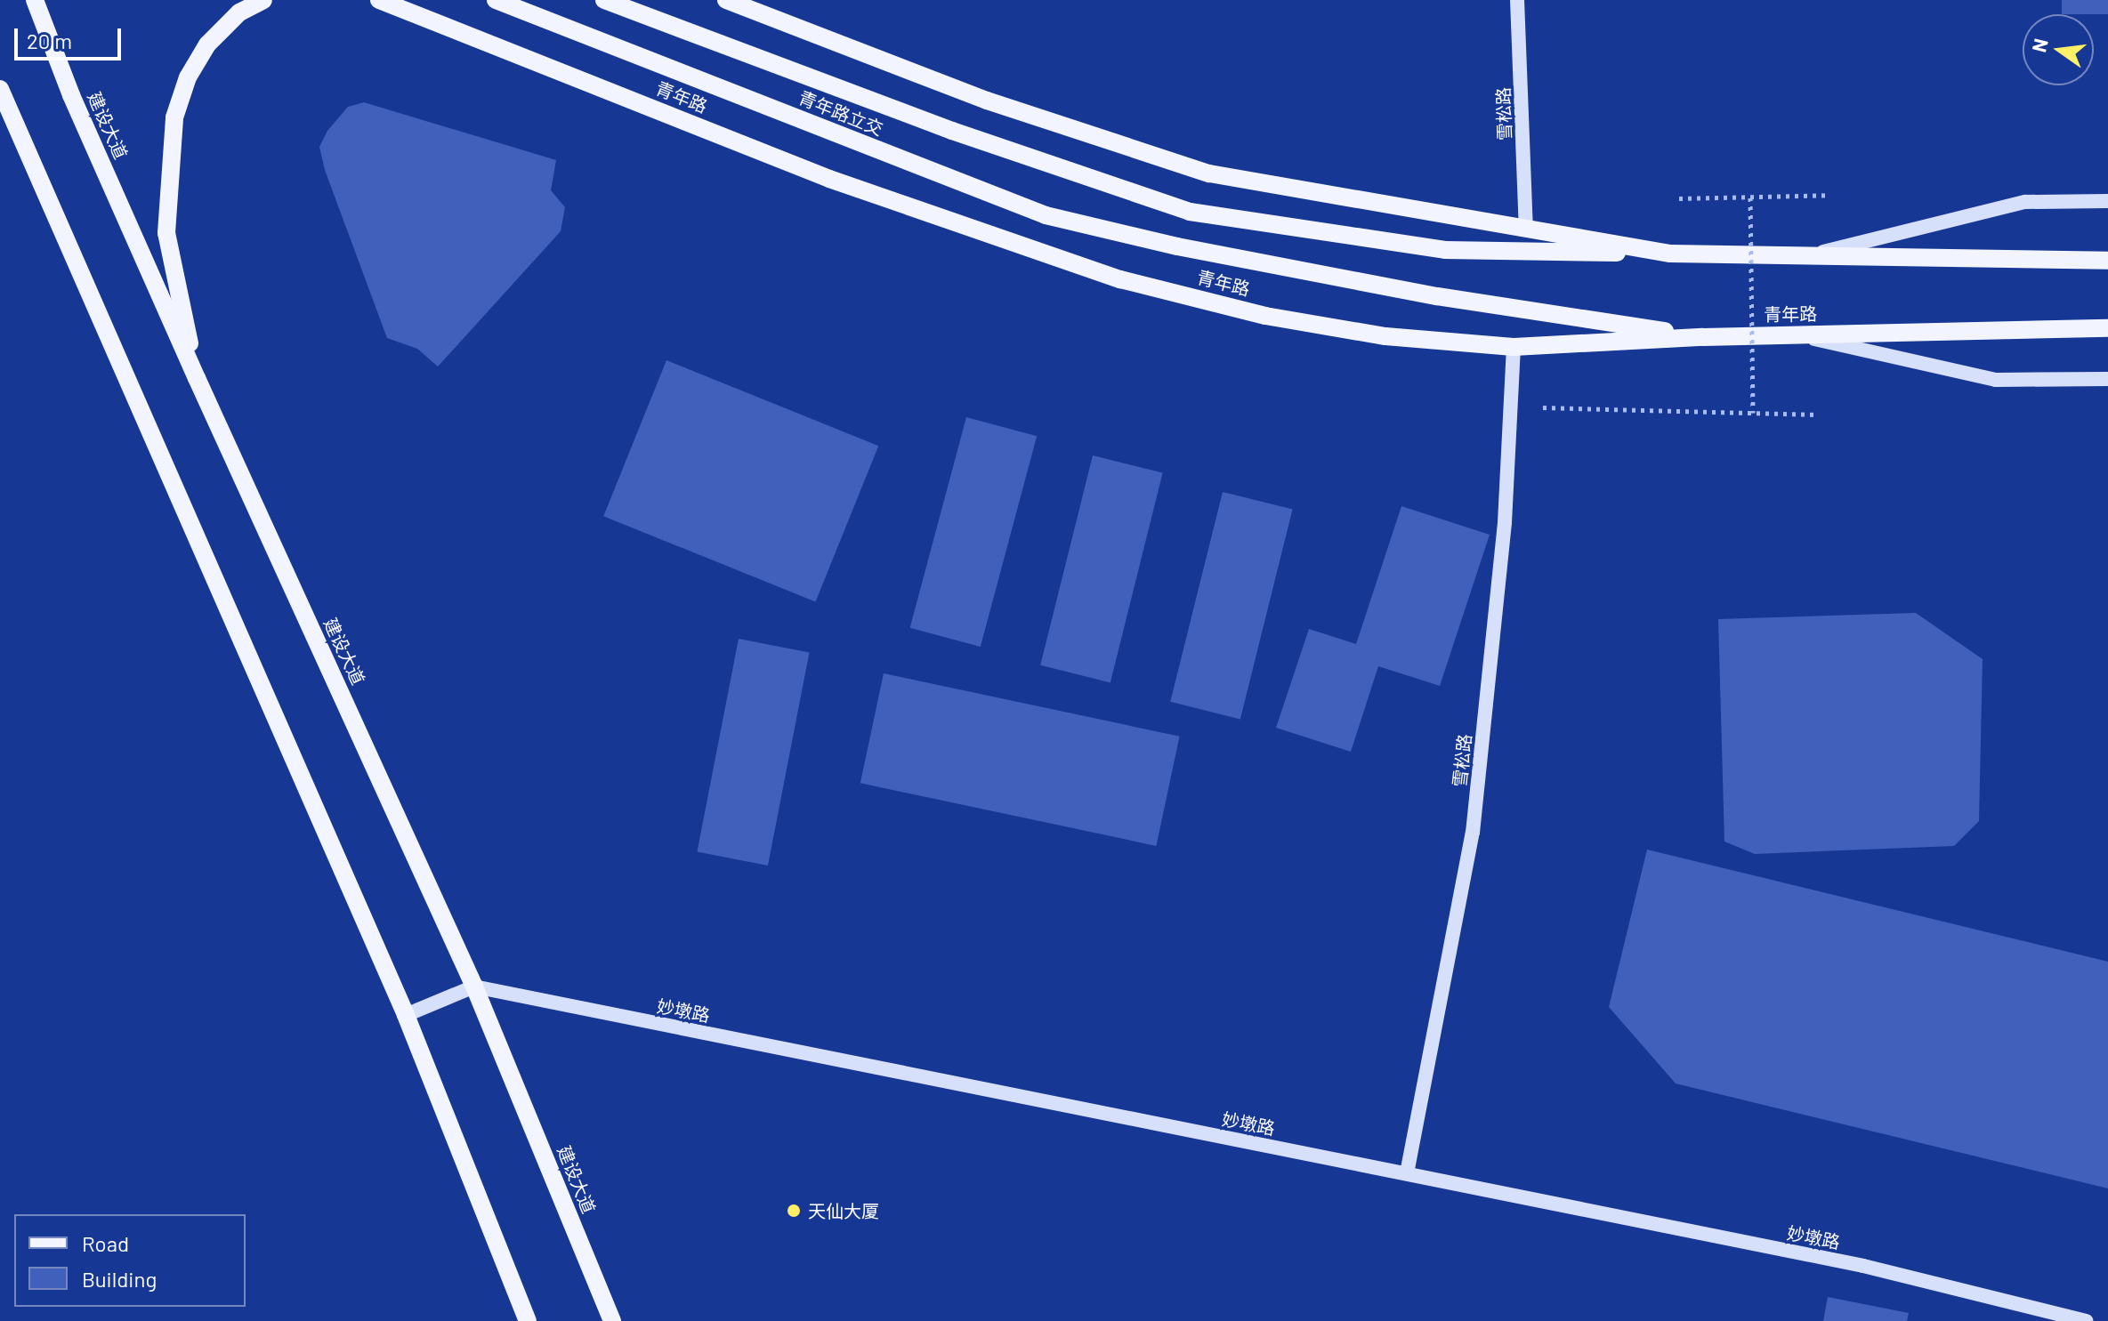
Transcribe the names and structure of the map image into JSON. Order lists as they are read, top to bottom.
{
  "streets": {
    "main road": ["青年路", "青年路立交", "建设大道"],
    "street": ["雪松路", "妙墩路"]
  },
  "crossings": [
    ["青年路", "青年路立交"],
    ["青年路", "雪松路"],
    ["雪松路", "妙墩路"],
    ["建设大道", "妙墩路"]
  ],
  "places": ["天仙大厦"],
  "legend": ["Road", "Building"],
  "scale_bar": "20 m",
  "north": "left"
}
